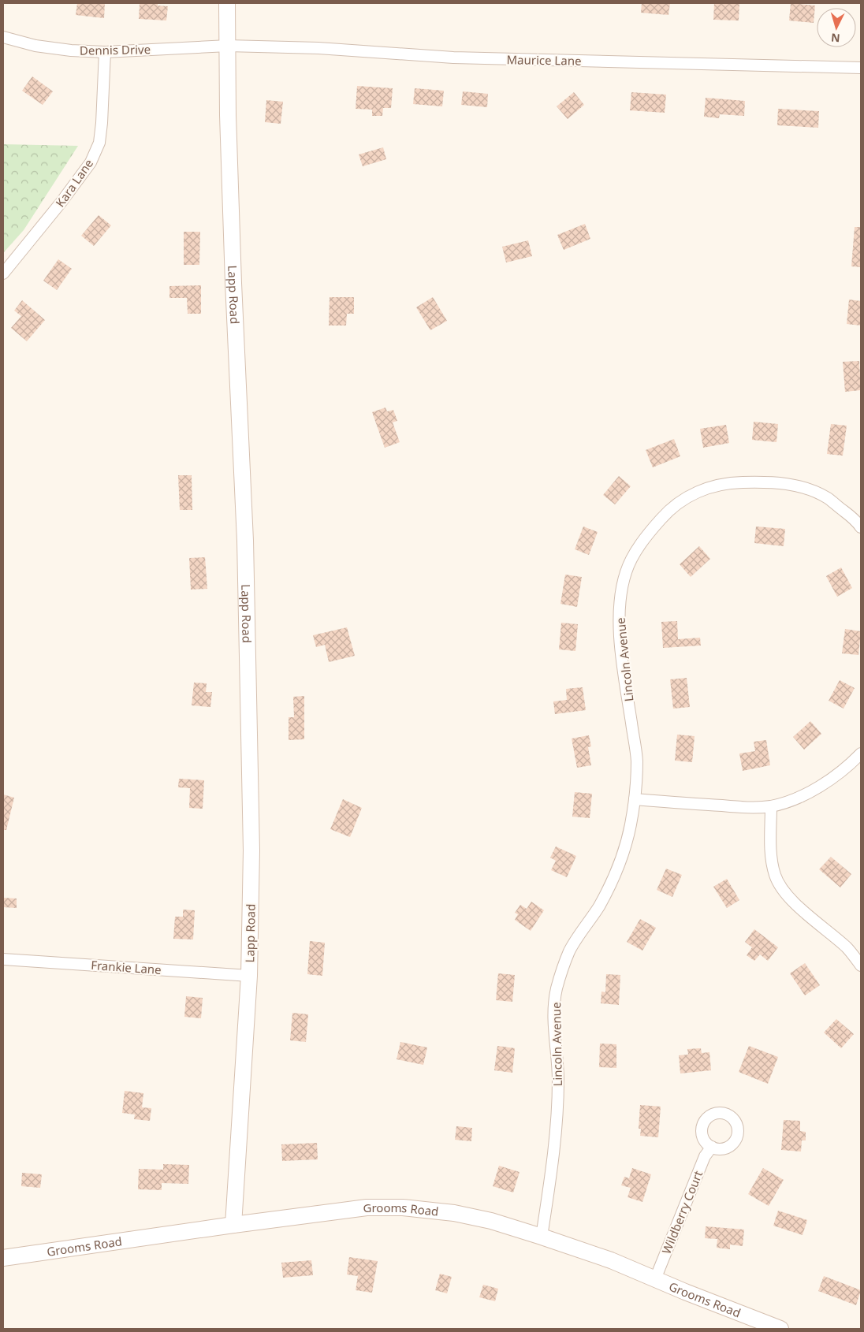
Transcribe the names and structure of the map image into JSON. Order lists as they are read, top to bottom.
{
  "streets": {
    "street": [
      "Dennis Drive",
      "Maurice Lane",
      "Kara Lane",
      "Lapp Road",
      "Lincoln Avenue",
      "Frankie Lane",
      "Grooms Road",
      "Wildberry Court"
    ]
  },
  "crossings": [
    ["Dennis Drive", "Maurice Lane"],
    ["Dennis Drive", "Kara Lane"],
    ["Dennis Drive", "Lapp Road"],
    ["Maurice Lane", "Lapp Road"],
    ["Lapp Road", "Frankie Lane"],
    ["Lapp Road", "Grooms Road"],
    ["Lincoln Avenue", "Grooms Road"],
    ["Grooms Road", "Wildberry Court"]
  ],
  "north": "bottom"
}
